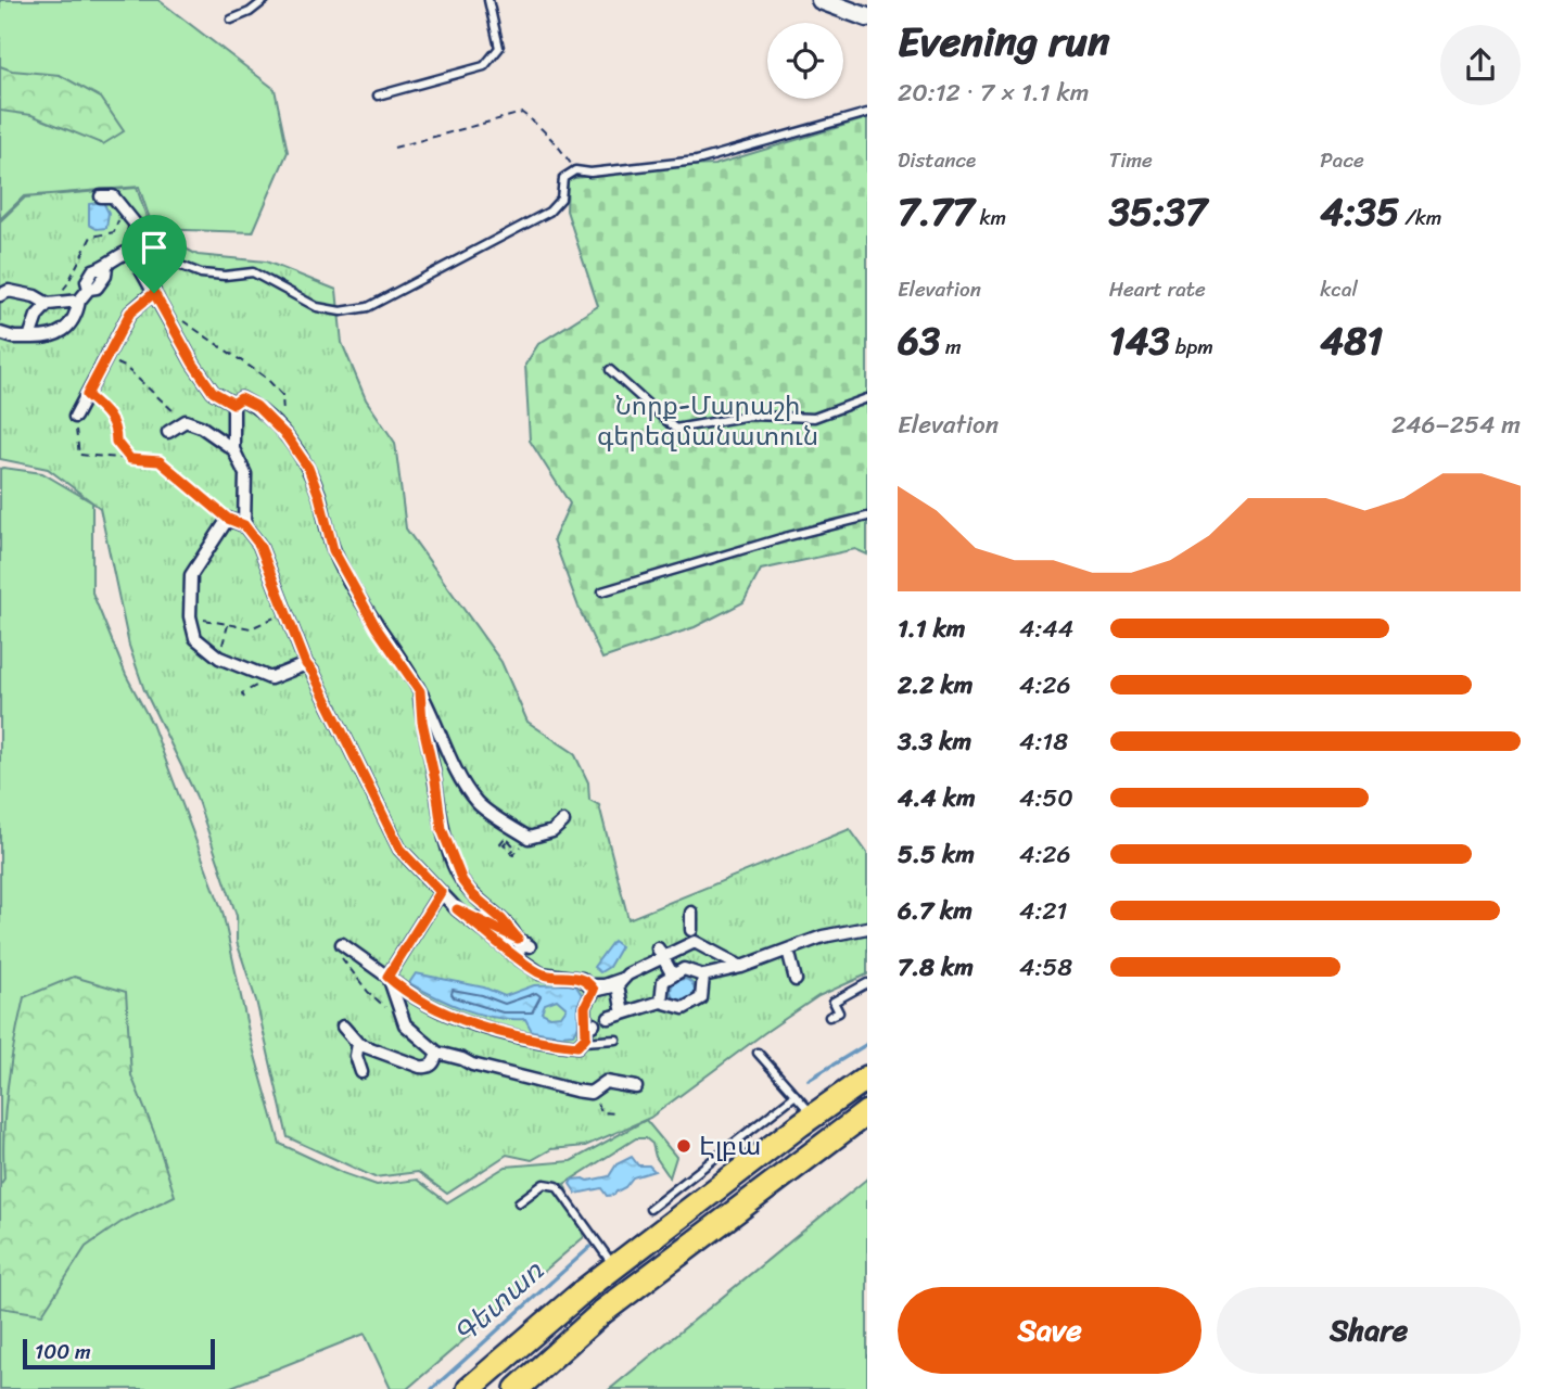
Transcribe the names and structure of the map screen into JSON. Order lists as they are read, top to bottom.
{
  "water": ["Գետառ"],
  "parks": ["Նորք-Մարաշի գերեզմանատուն"],
  "places": ["Էլբա"],
  "scale_bar": "100 m",
  "page": {
    "heading": ["Evening run", "20:12 · 7 × 1.1 km"],
    "stats": [
      ["Distance", "7.77 km"],
      ["Time", "35:37"],
      ["Pace", "4:35 /km"],
      ["Elevation", "63 m"],
      ["Heart rate", "143 bpm"],
      ["kcal", "481"]
    ],
    "chart": ["Elevation", "246–254 m"],
    "list": [
      {
        "name": "1.1 km",
        "note": "4:44"
      },
      {
        "name": "2.2 km",
        "note": "4:26"
      },
      {
        "name": "3.3 km",
        "note": "4:18"
      },
      {
        "name": "4.4 km",
        "note": "4:50"
      },
      {
        "name": "5.5 km",
        "note": "4:26"
      },
      {
        "name": "6.7 km",
        "note": "4:21"
      },
      {
        "name": "7.8 km",
        "note": "4:58"
      }
    ],
    "buttons": ["Save", "Share"],
    "scale": "100 m"
  }
}
